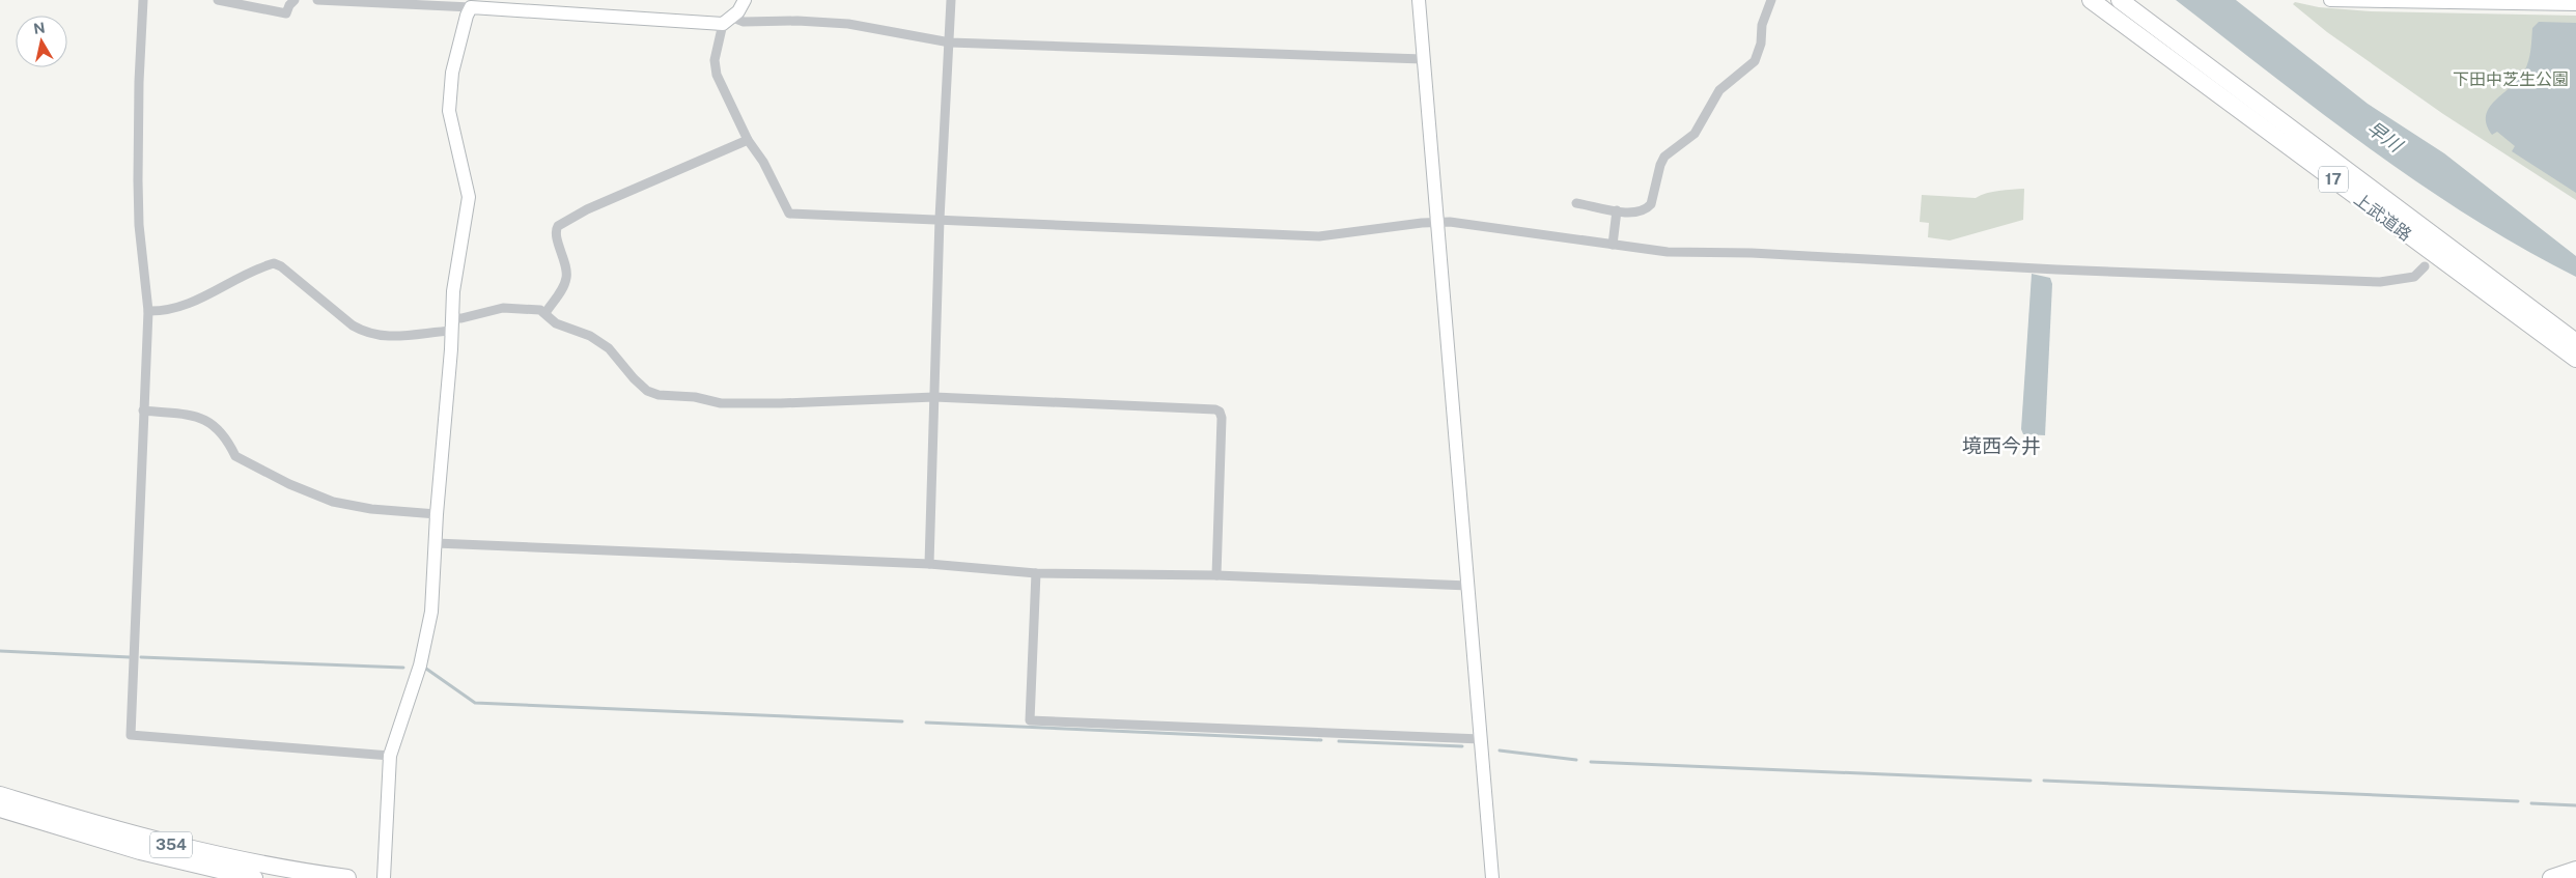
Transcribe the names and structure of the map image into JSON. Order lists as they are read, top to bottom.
{
  "streets": {
    "highway": ["17", "上武道路", "354"]
  },
  "districts": ["境西今井"],
  "water": ["早川"],
  "parks": ["下田中芝生公園"],
  "north": "top"
}
